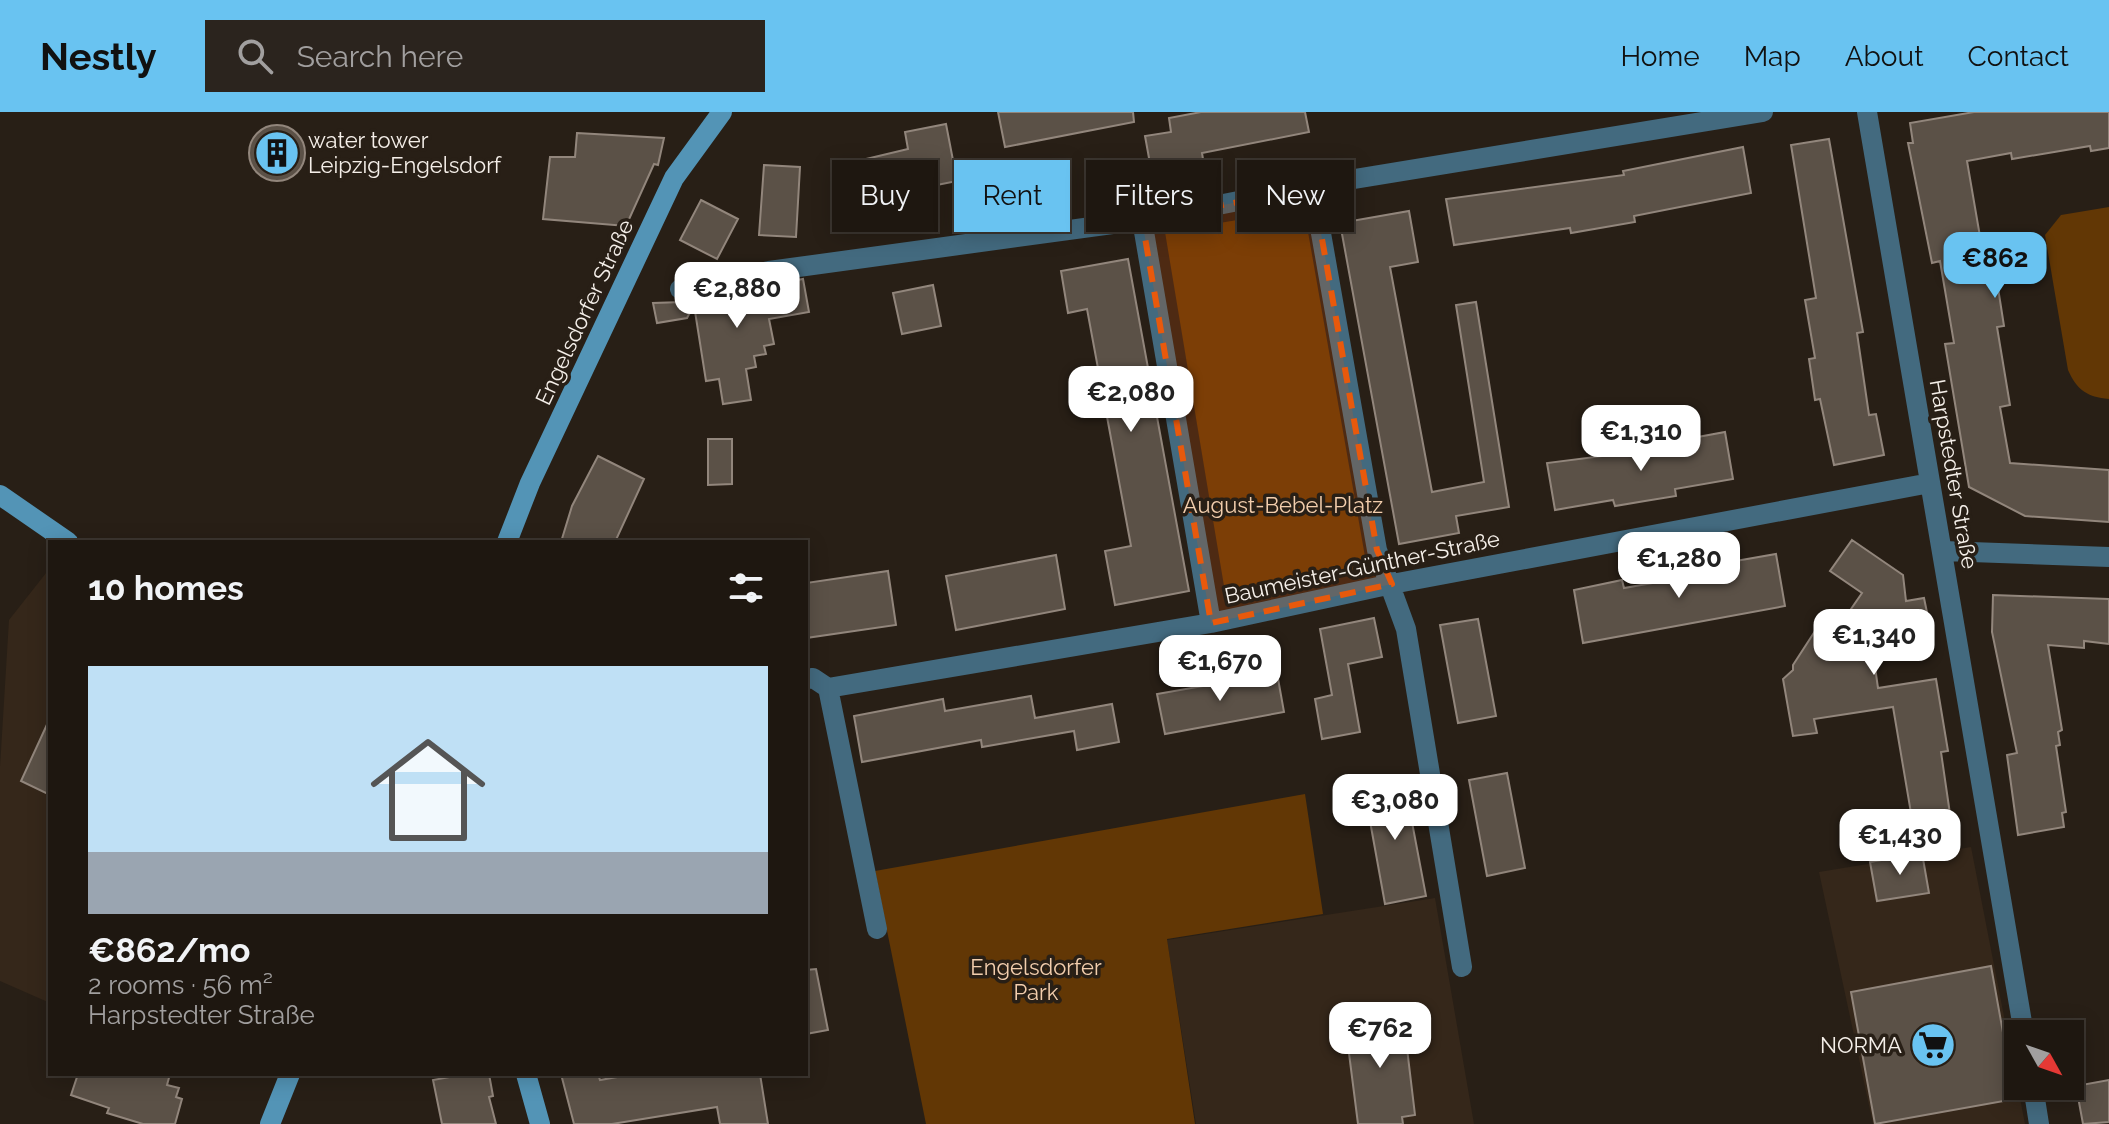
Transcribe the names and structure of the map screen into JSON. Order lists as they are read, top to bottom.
{
  "streets": {
    "main road": ["Engelsdorfer Straße"],
    "street": ["Harpstedter Straße", "Baumeister-Günther-Straße"]
  },
  "crossings": [
    ["Harpstedter Straße", "Baumeister-Günther-Straße"]
  ],
  "parks": ["August-Bebel-Platz", "Engelsdorfer Park"],
  "places": {
    "building": ["water tower Leipzig-Engelsdorf"],
    "supermarket": ["NORMA"]
  },
  "north": "bottom right",
  "page": {
    "header": "Nestly",
    "search": "Search here",
    "nav": [
      "Home",
      "Map",
      "About",
      "Contact"
    ],
    "chip": [
      "Buy",
      "Rent",
      "Filters",
      "New"
    ],
    "price": [
      "€862",
      "€2,880",
      "€2,080",
      "€1,310",
      "€1,280",
      "€1,340",
      "€1,670",
      "€3,080",
      "€1,430",
      "€762"
    ],
    "heading": "10 homes",
    "list": [
      {
        "name": "€862/mo",
        "note": "2 rooms · 56 m² · Harpstedter Straße"
      }
    ]
  }
}
